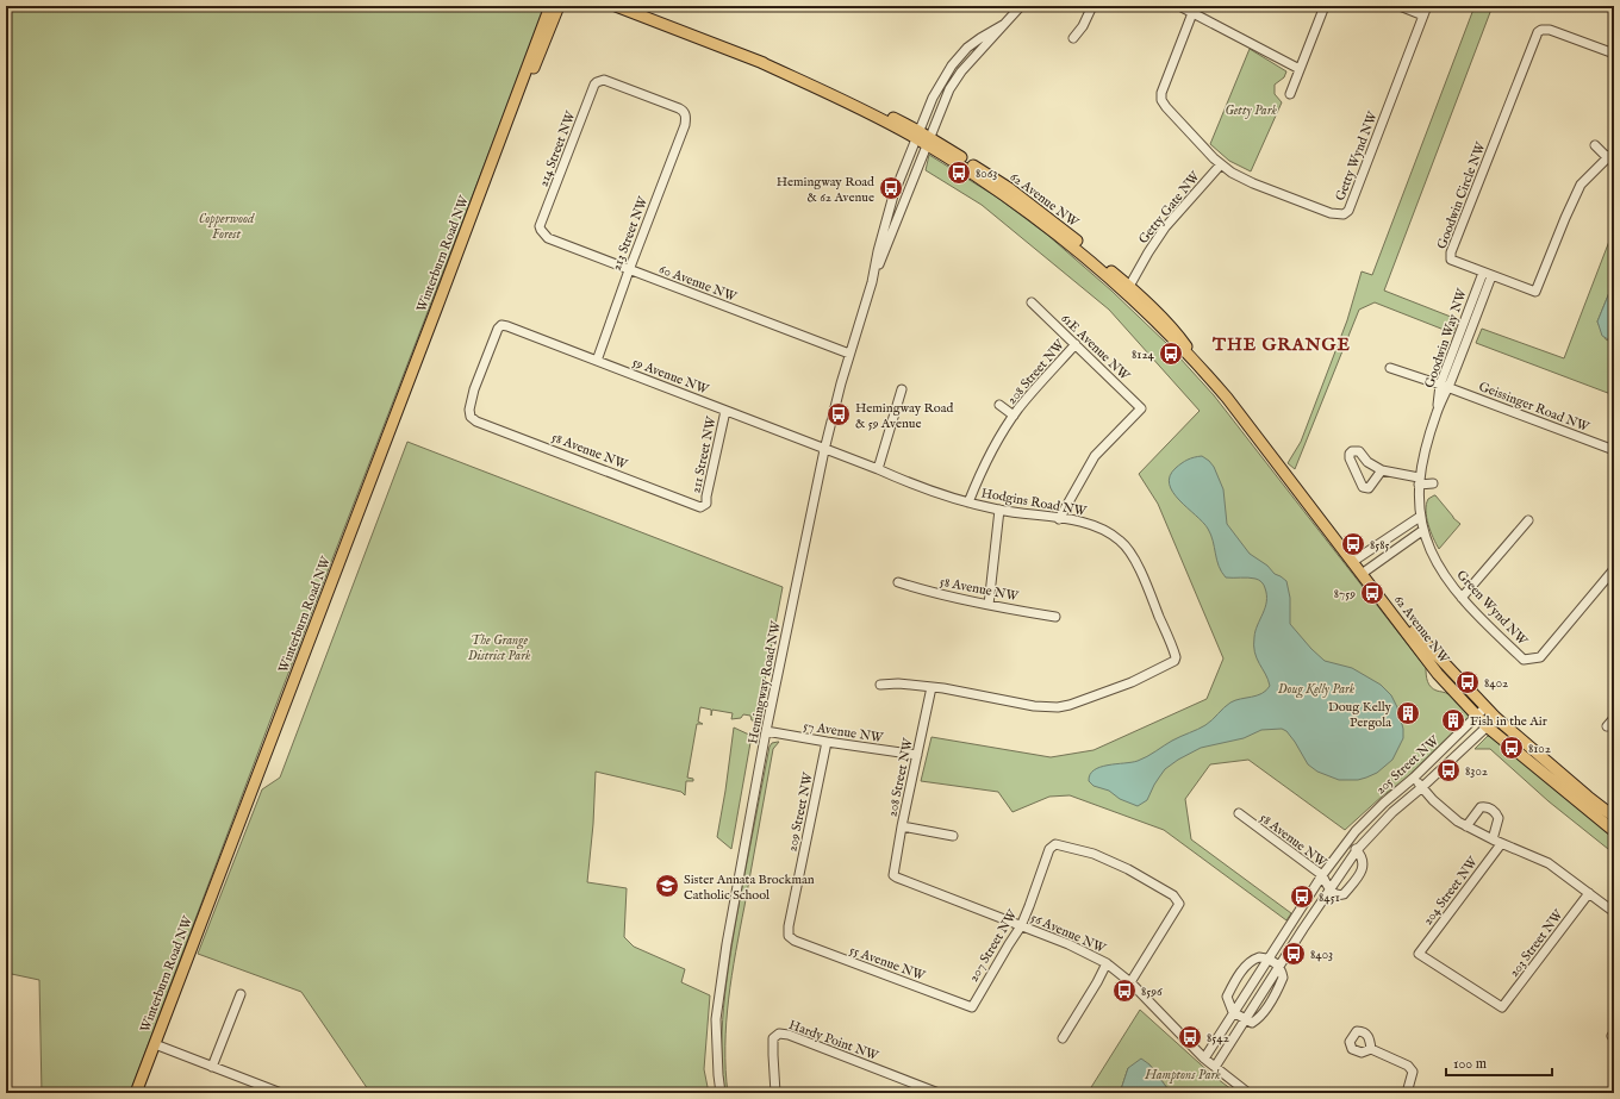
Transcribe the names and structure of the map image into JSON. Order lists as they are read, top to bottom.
{
  "streets": {
    "main road": ["62 Avenue NW", "Winterburn Road NW"],
    "street": [
      "214 Street NW",
      "Getty Wynd NW",
      "Goodwin Circle NW",
      "Getty Gate NW",
      "213 Street NW",
      "60 Avenue NW",
      "Goodwin Way NW",
      "61E Avenue NW",
      "208 Street NW",
      "59 Avenue NW",
      "Geissinger Road NW",
      "58 Avenue NW",
      "211 Street NW",
      "Hodgins Road NW",
      "Green Wynd NW",
      "Hemingway Road NW",
      "57 Avenue NW",
      "205 Street NW",
      "209 Street NW",
      "204 Street NW",
      "56 Avenue NW",
      "203 Street NW",
      "207 Street NW",
      "55 Avenue NW",
      "Hardy Point NW"
    ]
  },
  "crossings": [
    ["214 Street NW", "213 Street NW"],
    ["214 Street NW", "60 Avenue NW"],
    ["Getty Wynd NW", "Getty Gate NW"],
    ["Goodwin Circle NW", "Goodwin Way NW"],
    ["62 Avenue NW", "Getty Gate NW"],
    ["62 Avenue NW", "Hemingway Road NW"],
    ["62 Avenue NW", "205 Street NW"],
    ["213 Street NW", "60 Avenue NW"],
    ["213 Street NW", "59 Avenue NW"],
    ["60 Avenue NW", "Hemingway Road NW"],
    ["Goodwin Way NW", "Geissinger Road NW"],
    ["Goodwin Way NW", "Green Wynd NW"],
    ["61E Avenue NW", "208 Street NW"],
    ["61E Avenue NW", "Hodgins Road NW"],
    ["208 Street NW", "Hodgins Road NW"],
    ["208 Street NW", "57 Avenue NW"],
    ["208 Street NW", "56 Avenue NW"],
    ["59 Avenue NW", "58 Avenue NW"],
    ["59 Avenue NW", "211 Street NW"],
    ["59 Avenue NW", "Hodgins Road NW"],
    ["59 Avenue NW", "Hemingway Road NW"],
    ["58 Avenue NW", "211 Street NW"],
    ["58 Avenue NW", "205 Street NW"],
    ["Hodgins Road NW", "Hemingway Road NW"],
    ["Hemingway Road NW", "57 Avenue NW"],
    ["57 Avenue NW", "209 Street NW"],
    ["205 Street NW", "56 Avenue NW"],
    ["209 Street NW", "55 Avenue NW"],
    ["204 Street NW", "203 Street NW"],
    ["56 Avenue NW", "207 Street NW"],
    ["207 Street NW", "55 Avenue NW"]
  ],
  "districts": ["THE GRANGE"],
  "parks": [
    "Getty Park",
    "Copperwood Forest",
    "The Grange District Park",
    "Doug Kelly Park",
    "Hamptons Park"
  ],
  "places": {
    "bus stop": [
      "8063",
      "Hemingway Road & 62 Avenue",
      "8124",
      "Hemingway Road & 59 Avenue",
      "8585",
      "8759",
      "8402",
      "8102",
      "8302",
      "8451",
      "8403",
      "8596",
      "8542"
    ],
    "building": ["Doug Kelly Pergola", "Fish in the Air"],
    "school or university": ["Sister Annata Brockman Catholic School"]
  },
  "scale_bar": "100 m"
}
